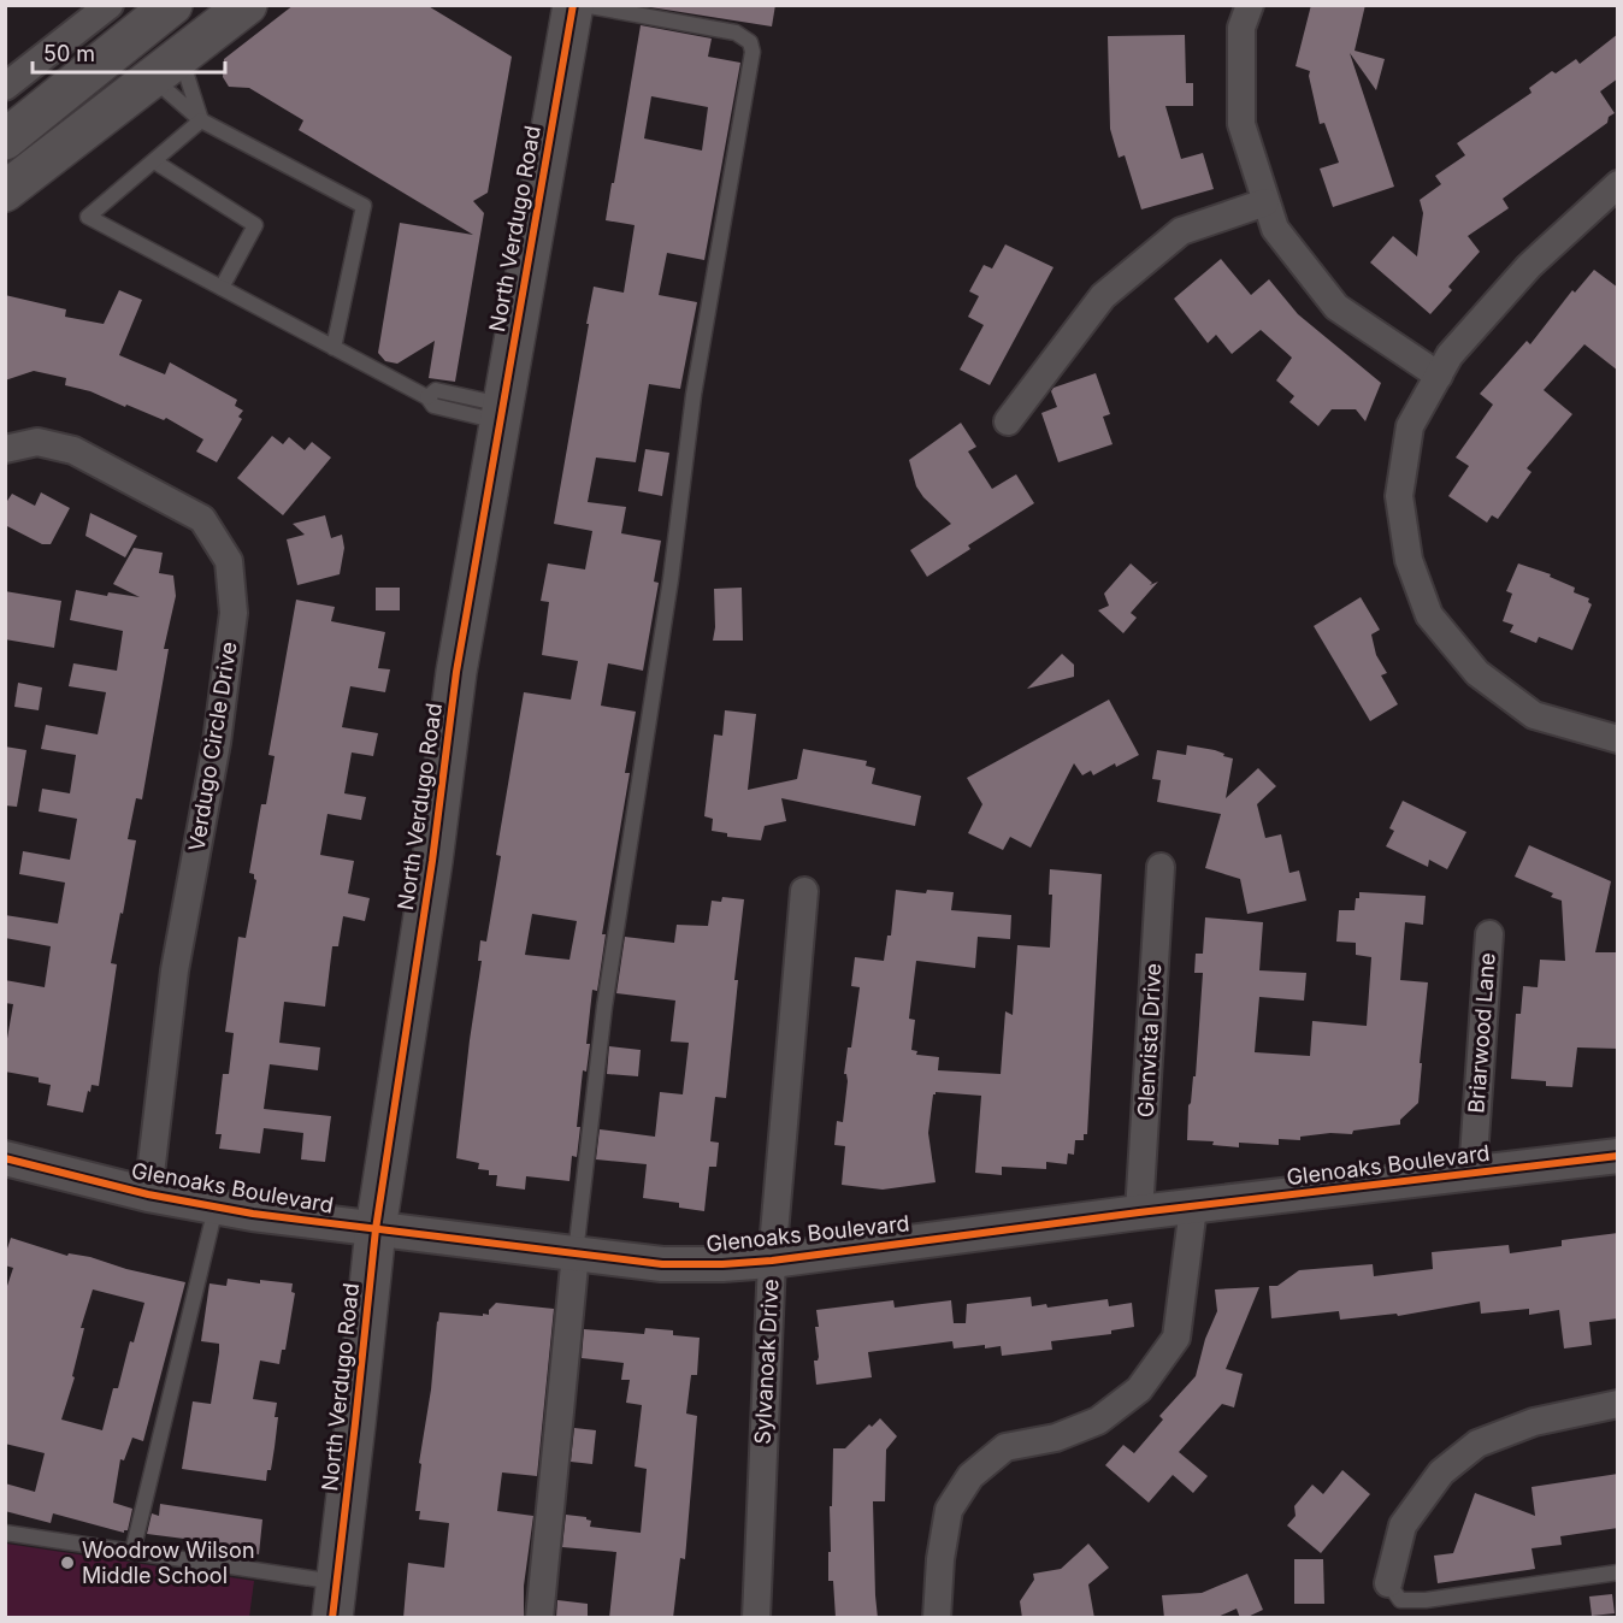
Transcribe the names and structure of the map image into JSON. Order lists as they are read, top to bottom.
{
  "streets": {
    "main road": ["North Verdugo Road"],
    "street": [
      "Verdugo Circle Drive",
      "Briarwood Lane",
      "Glenvista Drive",
      "Glenoaks Boulevard",
      "Sylvanoak Drive"
    ]
  },
  "crossings": [
    ["North Verdugo Road", "Glenoaks Boulevard"],
    ["Verdugo Circle Drive", "Glenoaks Boulevard"],
    ["Briarwood Lane", "Glenoaks Boulevard"],
    ["Glenvista Drive", "Glenoaks Boulevard"],
    ["Glenoaks Boulevard", "Sylvanoak Drive"]
  ],
  "places": ["Woodrow Wilson Middle School"],
  "scale_bar": "50 m"
}
